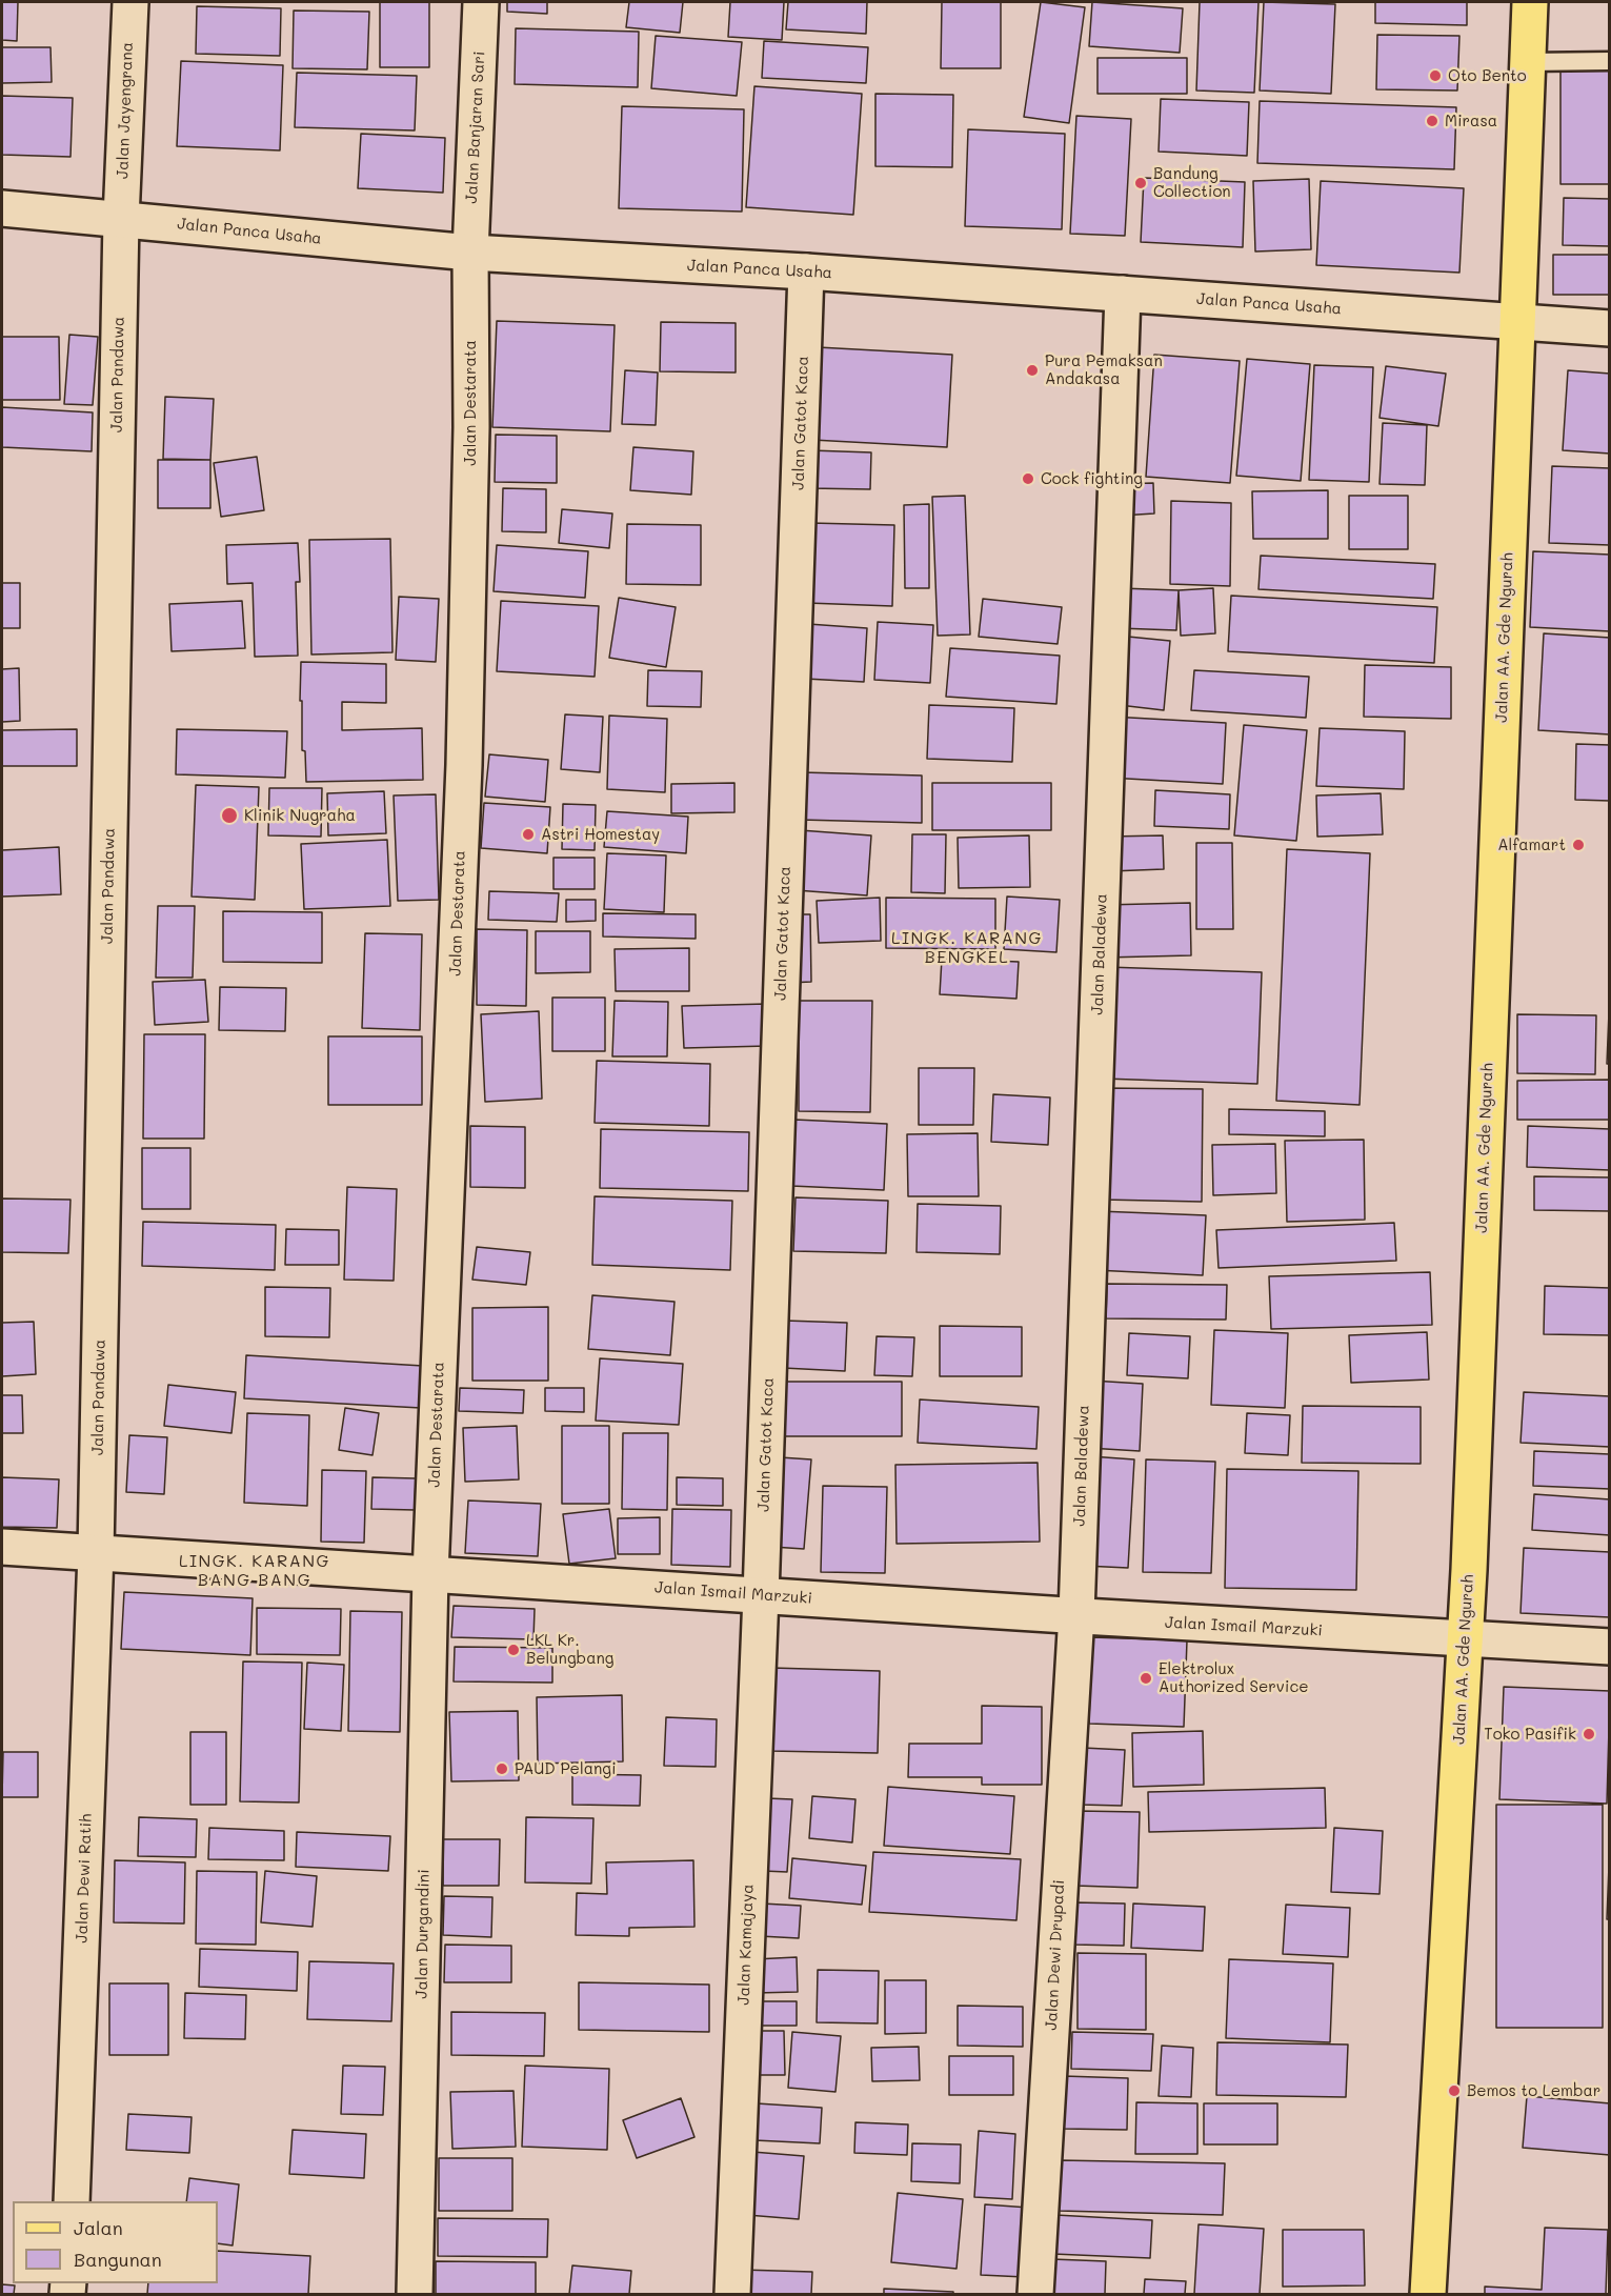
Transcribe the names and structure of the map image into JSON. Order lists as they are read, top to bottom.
{
  "streets": {
    "main road": ["Jalan AA. Gde Ngurah"],
    "street": [
      "Jalan Jayengrana",
      "Jalan Banjaran Sari",
      "Jalan Panca Usaha",
      "Jalan Pandawa",
      "Jalan Destarata",
      "Jalan Gatot Kaca",
      "Jalan Baladewa",
      "Jalan Ismail Marzuki",
      "Jalan Dewi Ratih",
      "Jalan Durgandini",
      "Jalan Kamajaya",
      "Jalan Dewi Drupadi"
    ]
  },
  "crossings": [
    ["Jalan Jayengrana", "Jalan Panca Usaha"],
    ["Jalan Jayengrana", "Jalan Pandawa"],
    ["Jalan Banjaran Sari", "Jalan Panca Usaha"],
    ["Jalan Banjaran Sari", "Jalan Destarata"],
    ["Jalan Panca Usaha", "Jalan Pandawa"],
    ["Jalan Panca Usaha", "Jalan Destarata"],
    ["Jalan Panca Usaha", "Jalan Gatot Kaca"],
    ["Jalan Panca Usaha", "Jalan AA. Gde Ngurah"],
    ["Jalan Panca Usaha", "Jalan Baladewa"],
    ["Jalan Pandawa", "Jalan Ismail Marzuki"],
    ["Jalan Pandawa", "Jalan Dewi Ratih"],
    ["Jalan Destarata", "Jalan Ismail Marzuki"],
    ["Jalan Destarata", "Jalan Durgandini"],
    ["Jalan Gatot Kaca", "Jalan Ismail Marzuki"],
    ["Jalan Gatot Kaca", "Jalan Kamajaya"],
    ["Jalan AA. Gde Ngurah", "Jalan Ismail Marzuki"],
    ["Jalan Baladewa", "Jalan Ismail Marzuki"],
    ["Jalan Baladewa", "Jalan Dewi Drupadi"],
    ["Jalan Ismail Marzuki", "Jalan Dewi Ratih"],
    ["Jalan Ismail Marzuki", "Jalan Durgandini"],
    ["Jalan Ismail Marzuki", "Jalan Kamajaya"],
    ["Jalan Ismail Marzuki", "Jalan Dewi Drupadi"]
  ],
  "districts": ["LINGK. KARANG BENGKEL", "LINGK. KARANG BANG BANG"],
  "places": [
    "Oto Bento",
    "Mirasa",
    "Bandung Collection",
    "Pura Pemaksan Andakasa",
    "Cock fighting",
    "Klinik Nugraha",
    "Astri Homestay",
    "Alfamart",
    "LKL Kr. Belungbang",
    "Elektrolux Authorized Service",
    "Toko Pasifik",
    "PAUD Pelangi",
    "Bemos to Lembar"
  ],
  "legend": ["Jalan", "Bangunan"]
}
